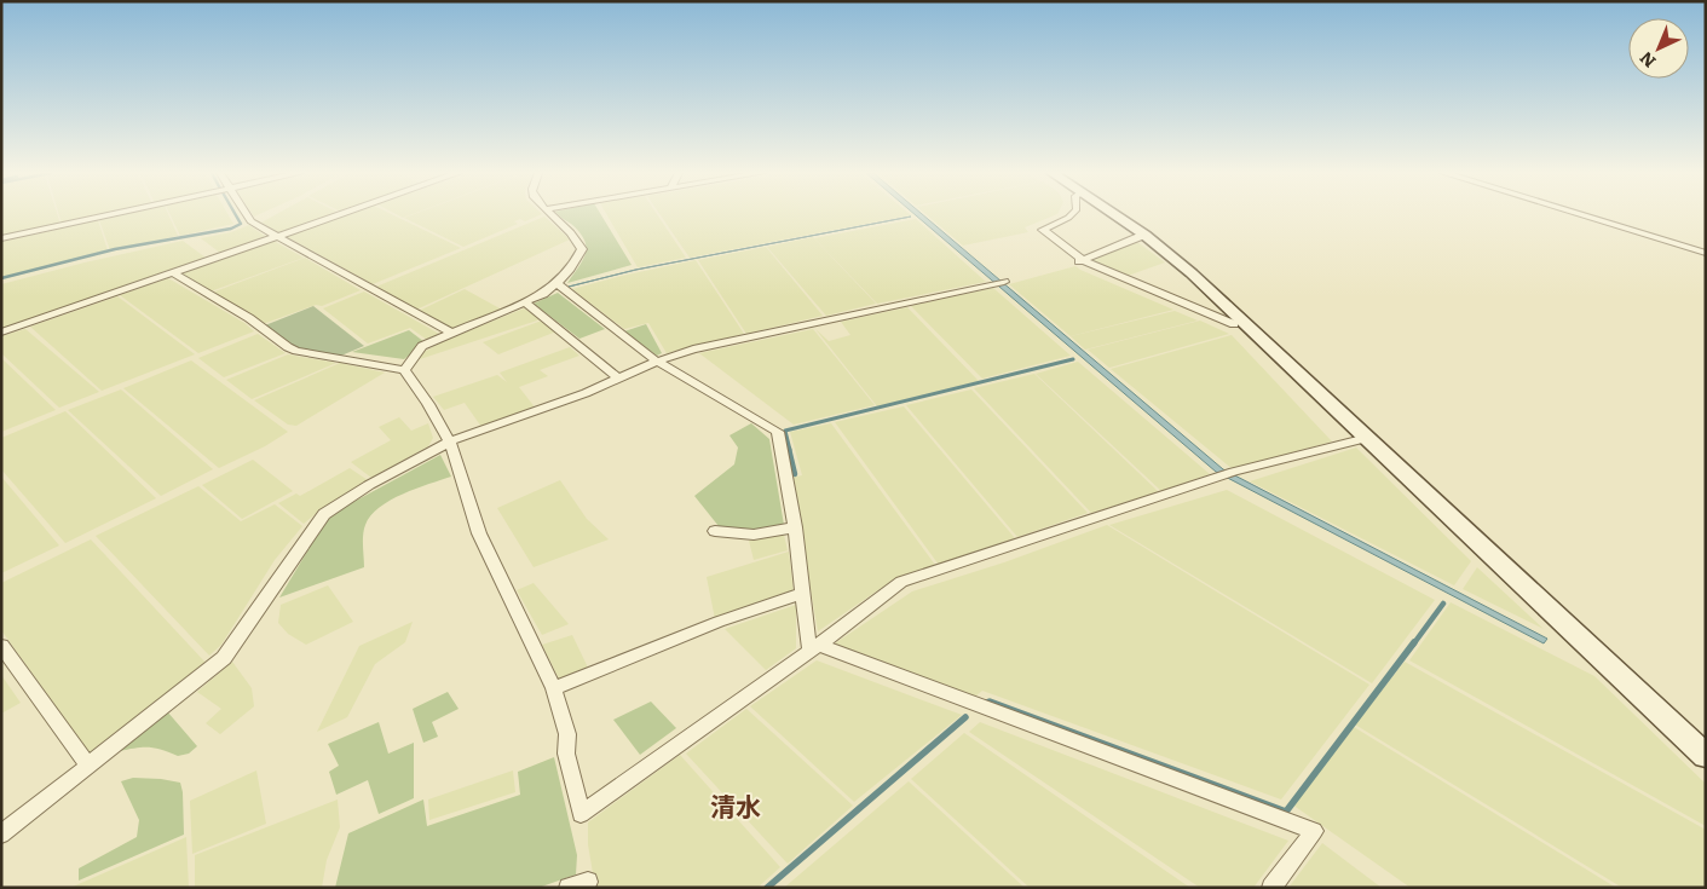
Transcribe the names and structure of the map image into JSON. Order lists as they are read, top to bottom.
{
  "districts": ["清水"],
  "north": "bottom left"
}
